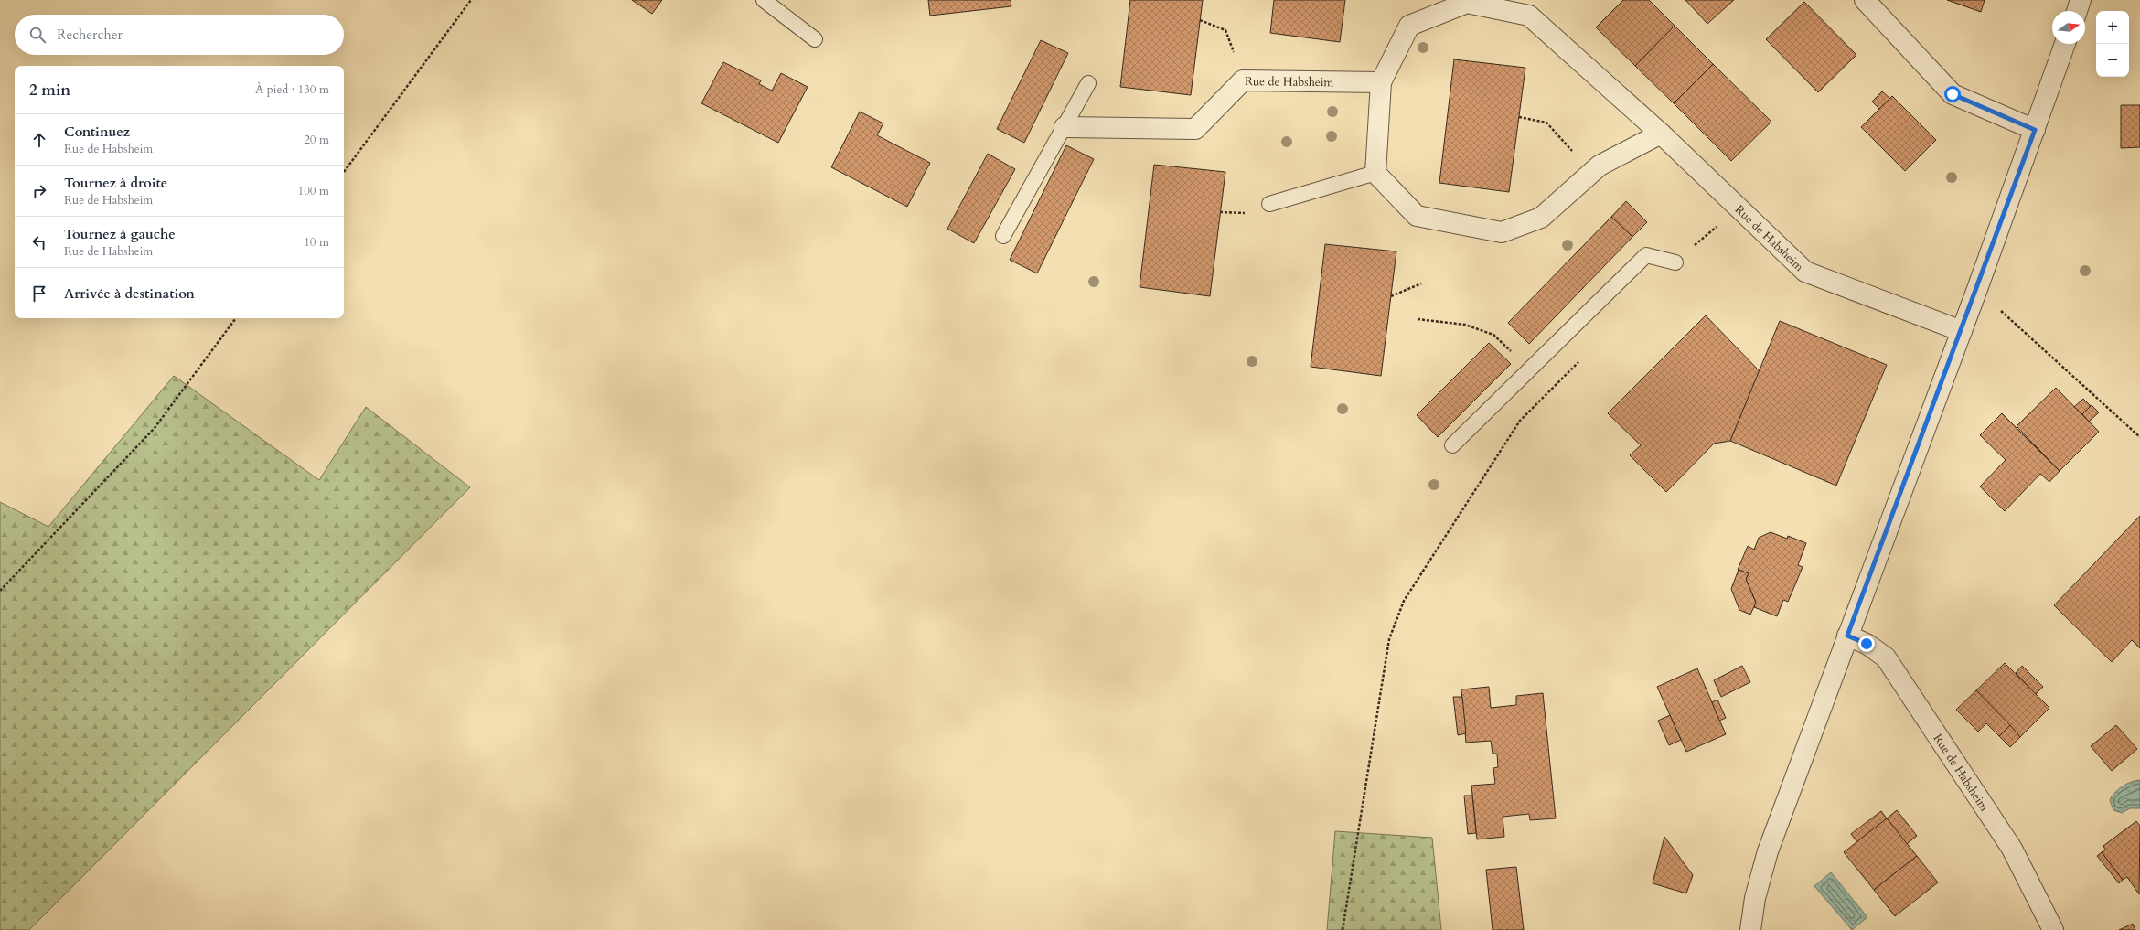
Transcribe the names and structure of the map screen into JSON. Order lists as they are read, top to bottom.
{
  "streets": {
    "street": ["Rue de Habsheim"]
  },
  "north": "right",
  "page": {
    "map_buttons": ["+", "−"],
    "search": "Rechercher",
    "heading": ["2 min", "À pied · 130 m"],
    "list": [
      ["Continuez", "Rue de Habsheim", "20 m"],
      ["Tournez à droite", "Rue de Habsheim", "100 m"],
      ["Tournez à gauche", "Rue de Habsheim", "10 m"],
      "Arrivée à destination"
    ]
  }
}
